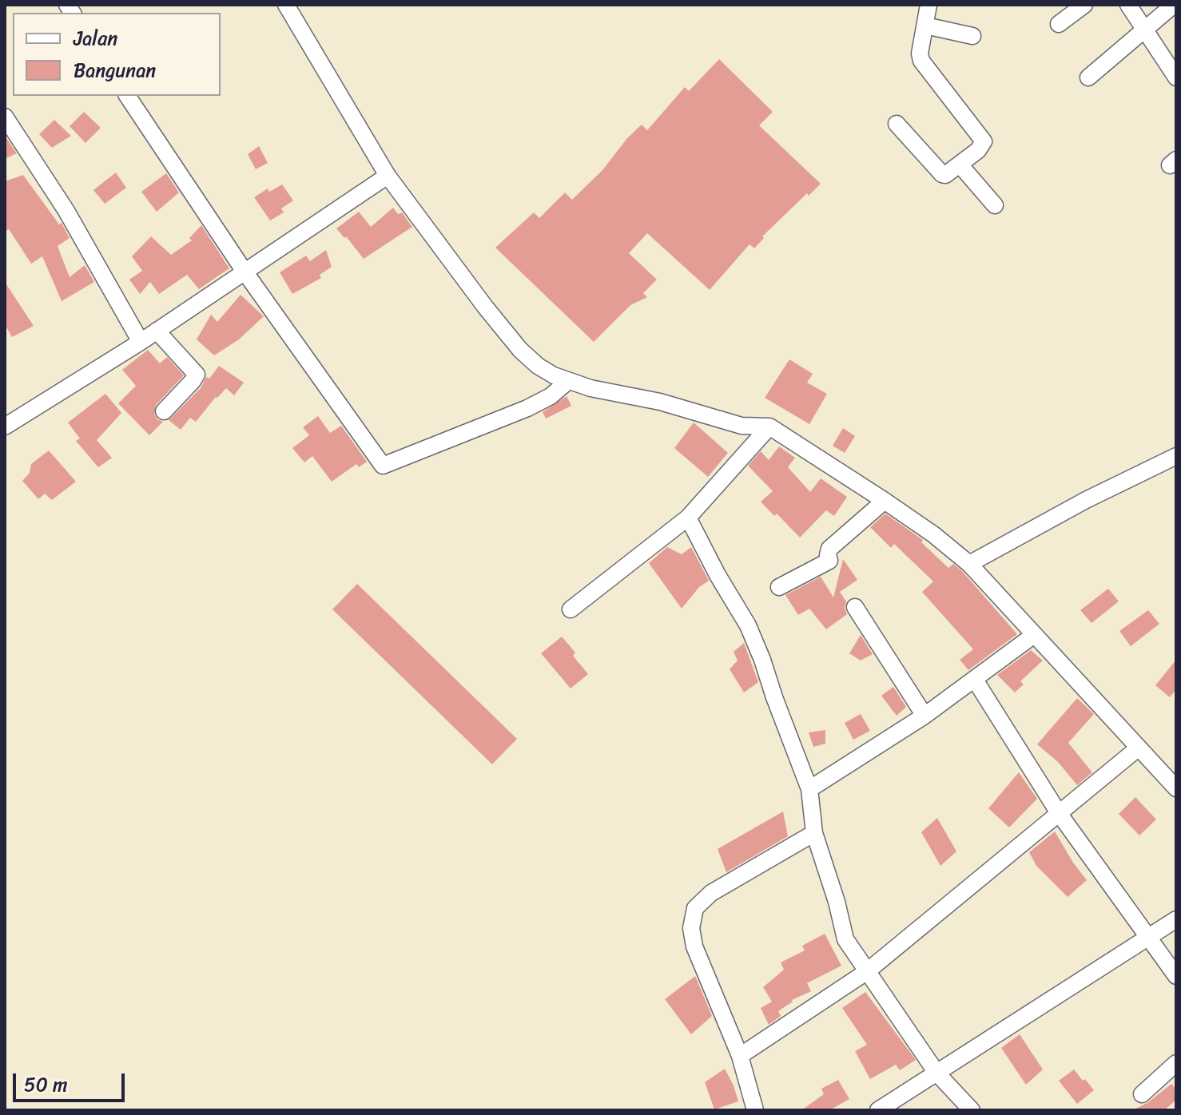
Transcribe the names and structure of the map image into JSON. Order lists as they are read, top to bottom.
{
  "legend": ["Jalan", "Bangunan"],
  "scale_bar": "50 m"
}
